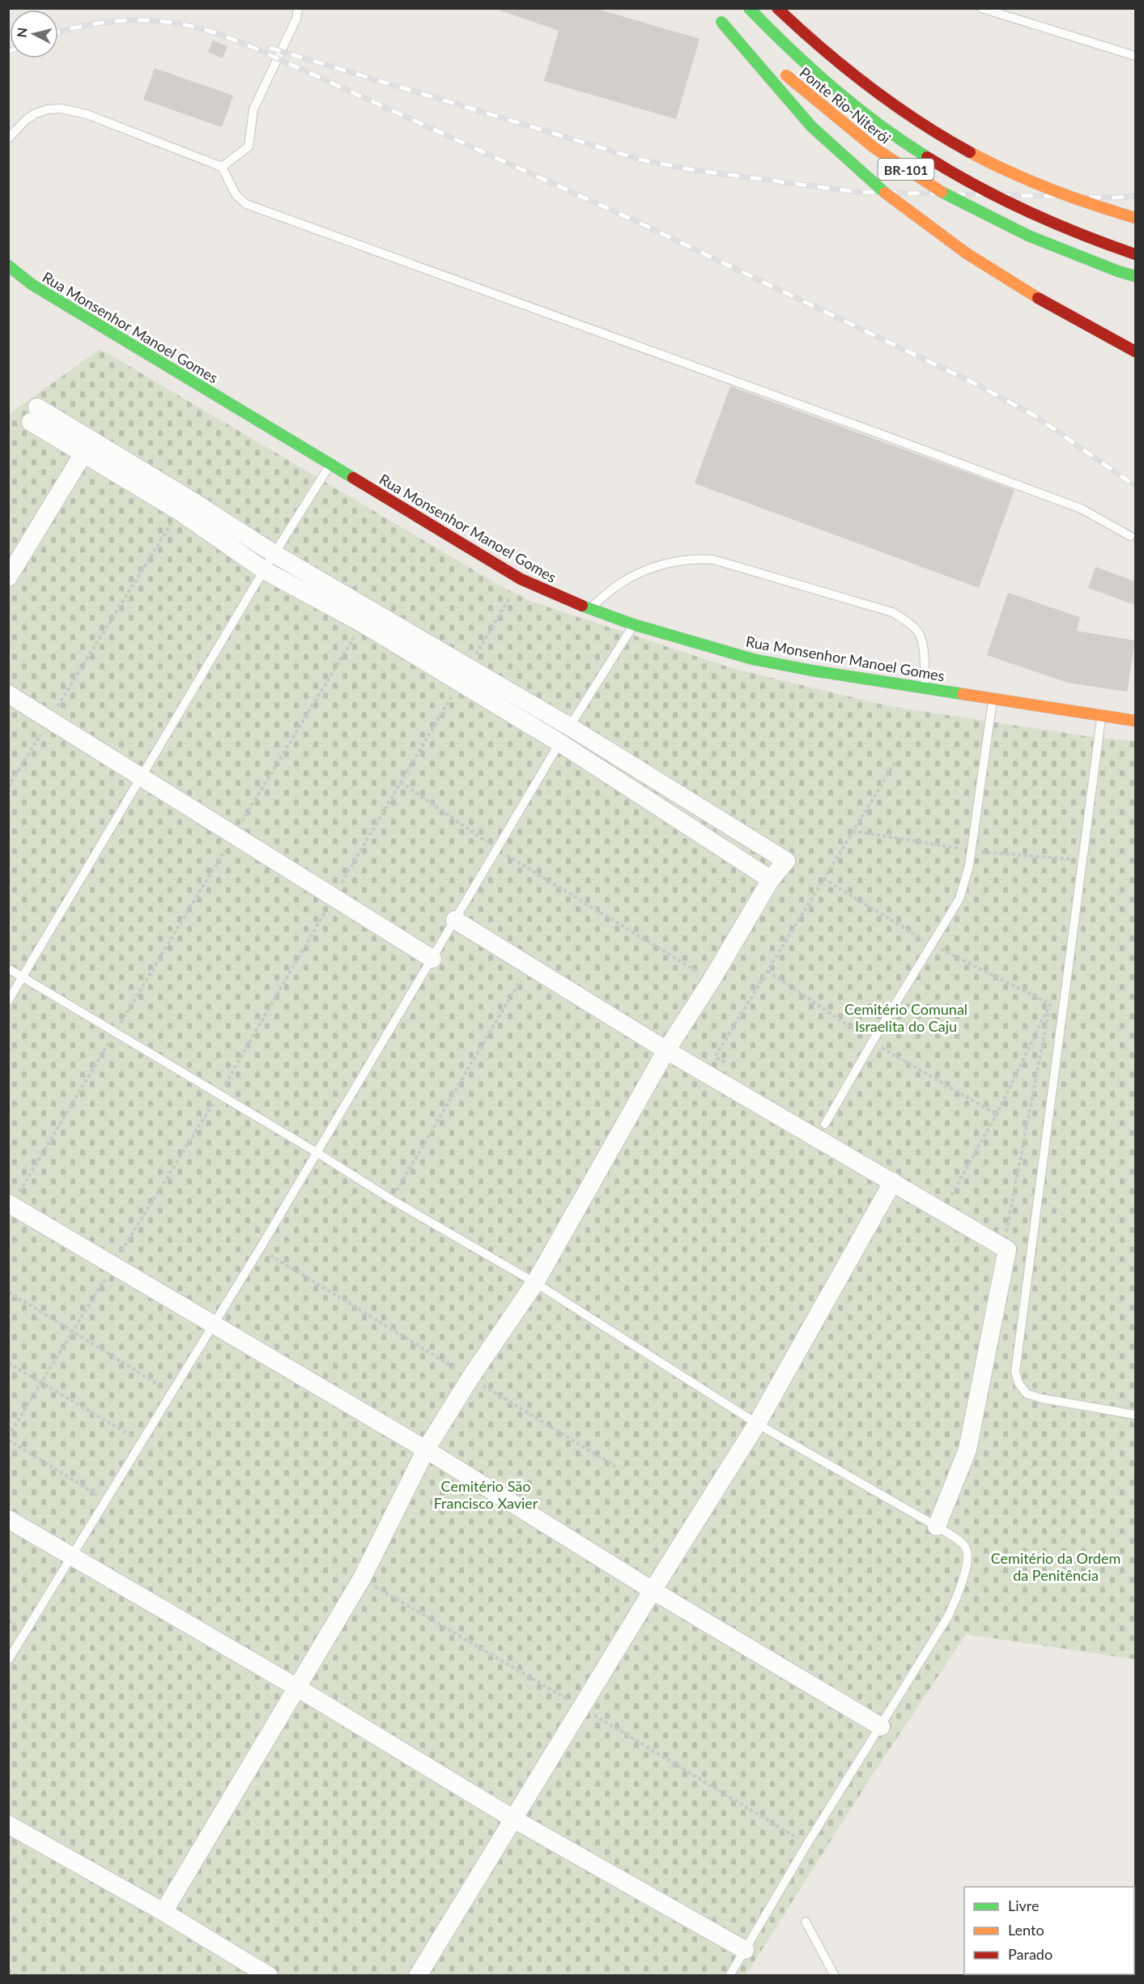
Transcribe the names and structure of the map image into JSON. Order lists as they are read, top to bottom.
{
  "streets": {
    "main road": ["Ponte Rio-Niterói", "BR-101", "Rua Monsenhor Manoel Gomes"]
  },
  "parks": ["Cemitério Comunal Israelita do Caju", "Cemitério São Francisco Xavier", "Cemitério da Ordem da Penitência"],
  "legend": ["Livre", "Lento", "Parado"],
  "north": "left"
}
